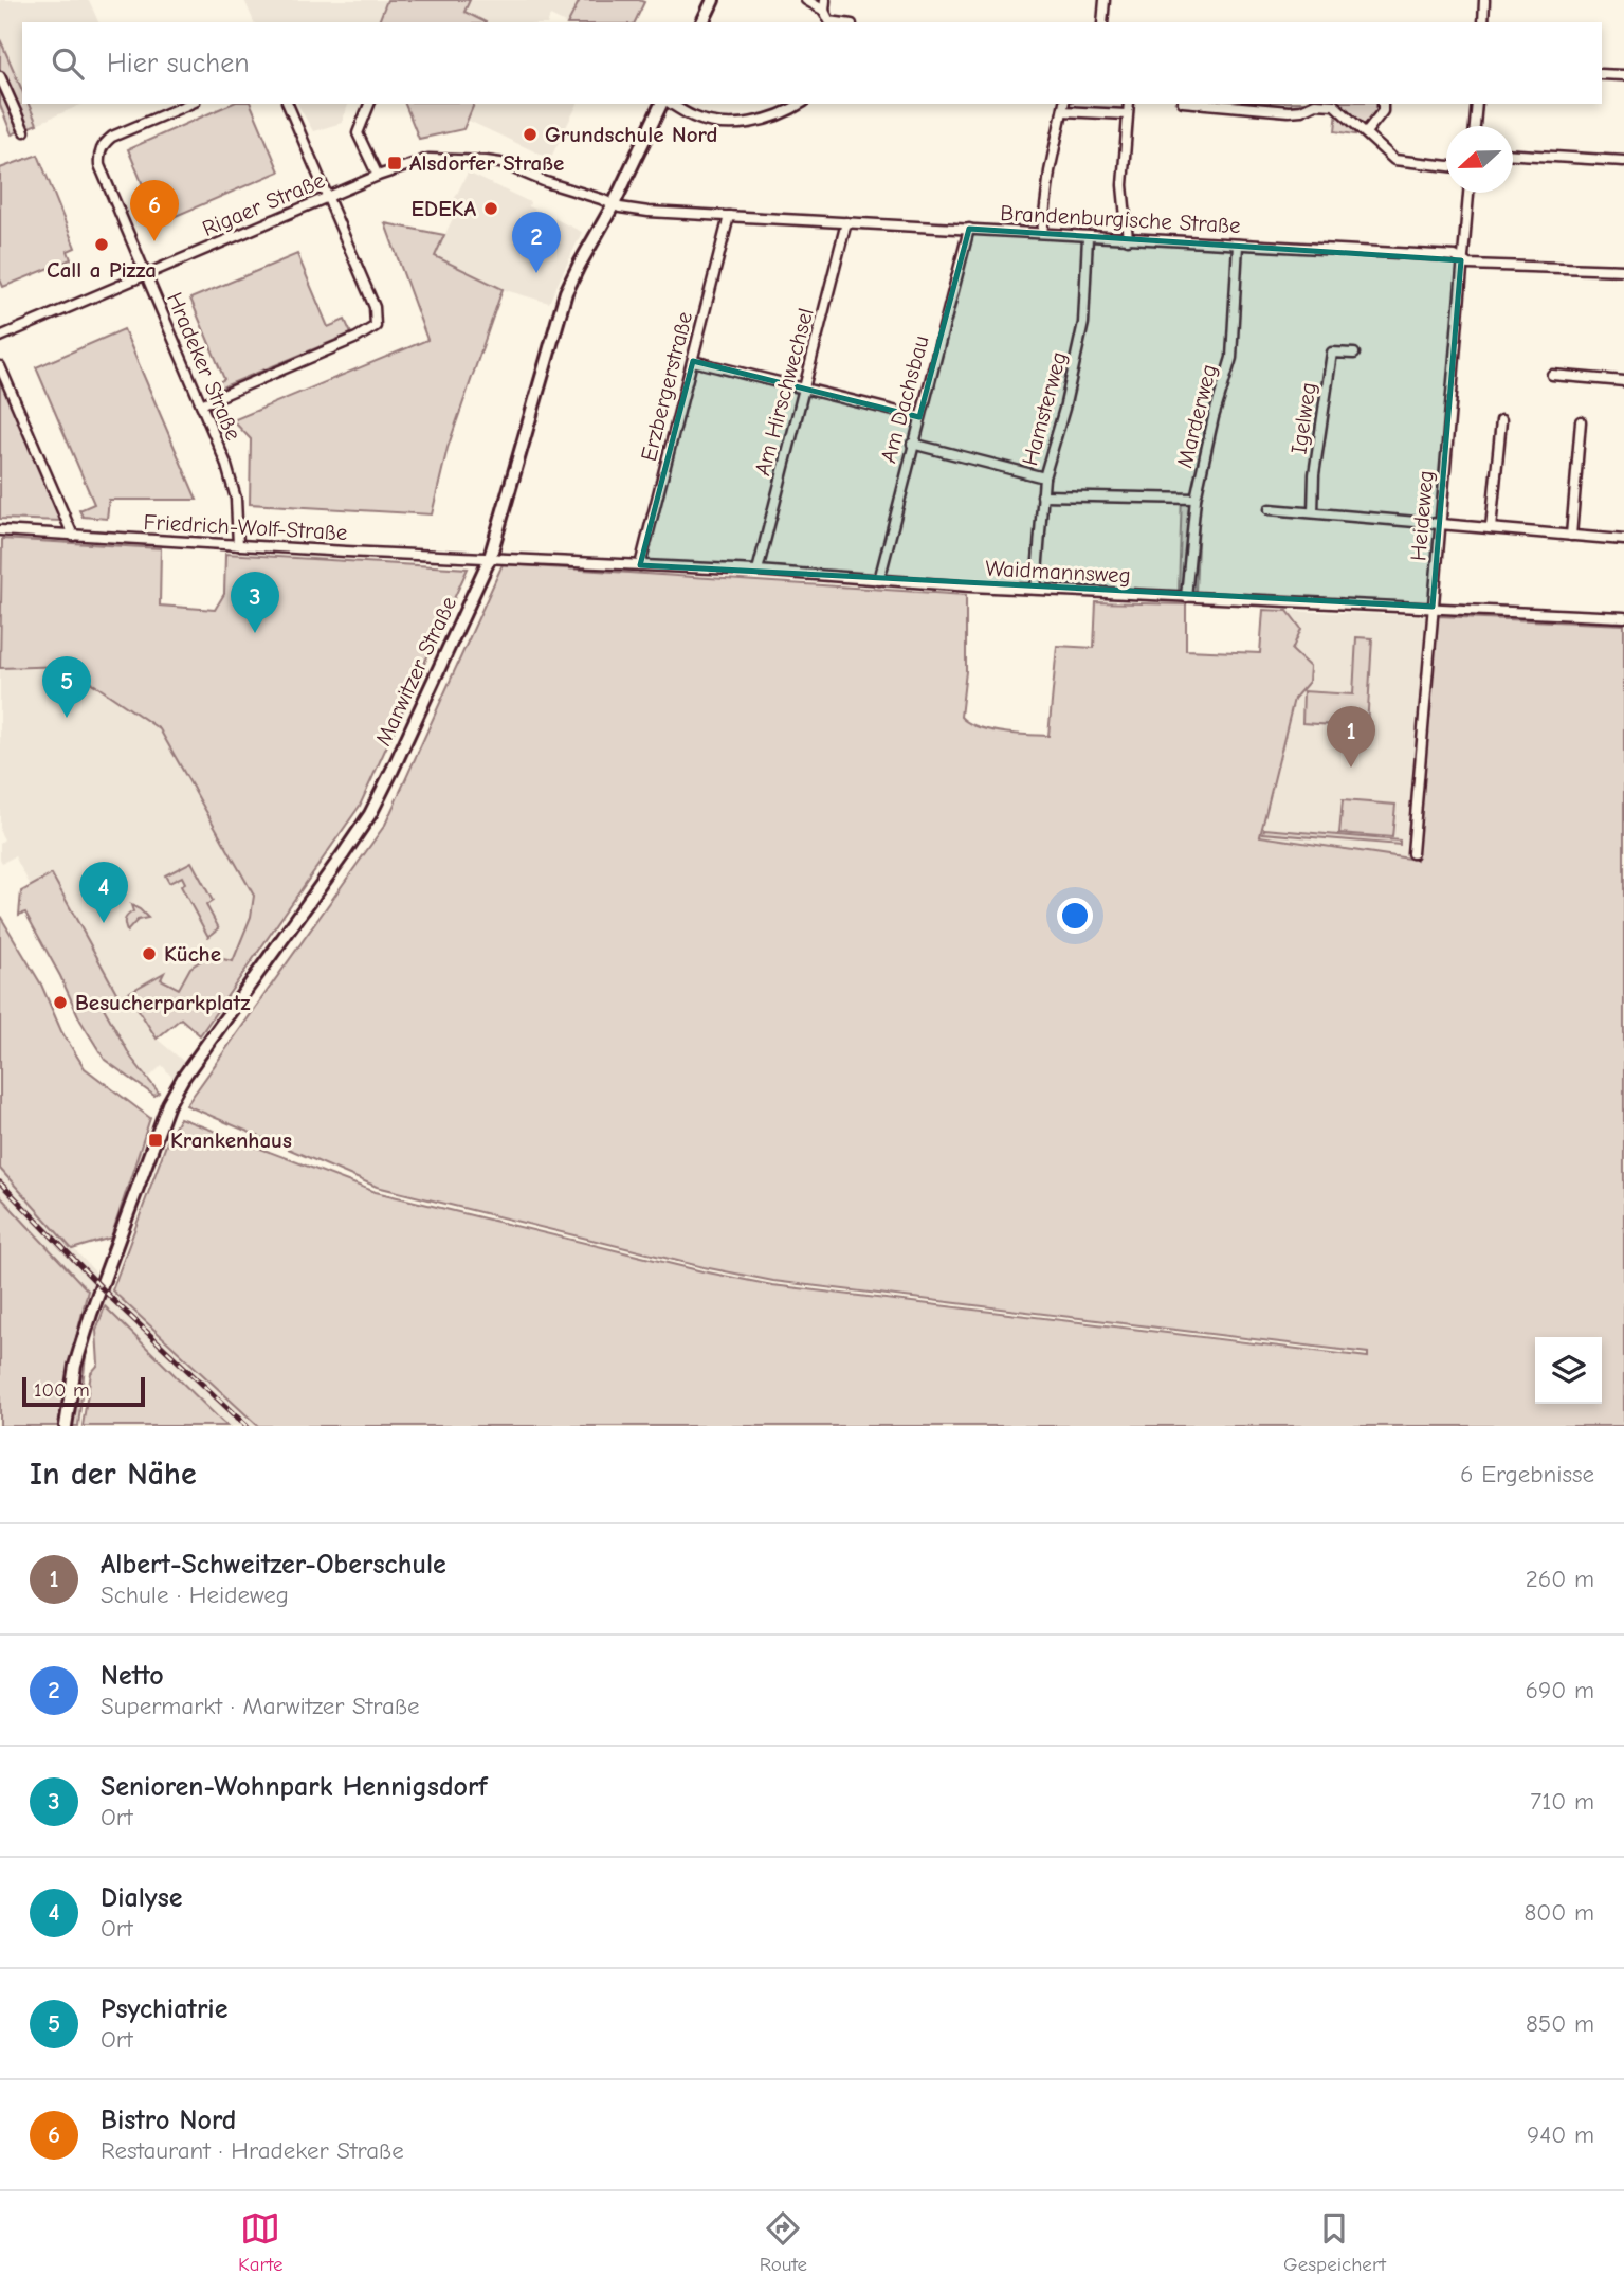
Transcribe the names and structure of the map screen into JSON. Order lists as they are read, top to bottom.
{
  "streets": {
    "main road": ["Marwitzer Straße"],
    "street": [
      "Rigaer Straße",
      "Brandenburgische Straße",
      "Hradeker Straße",
      "Erzbergerstraße",
      "Am Hirschwechsel",
      "Am Dachsbau",
      "Hamsterweg",
      "Marderweg",
      "Igelweg",
      "Heideweg",
      "Friedrich-Wolf-Straße",
      "Waidmannsweg"
    ]
  },
  "crossings": [
    ["Rigaer Straße", "Brandenburgische Straße"],
    ["Rigaer Straße", "Hradeker Straße"],
    ["Rigaer Straße", "Marwitzer Straße"],
    ["Brandenburgische Straße", "Erzbergerstraße"],
    ["Brandenburgische Straße", "Am Hirschwechsel"],
    ["Brandenburgische Straße", "Am Dachsbau"],
    ["Brandenburgische Straße", "Hamsterweg"],
    ["Brandenburgische Straße", "Marderweg"],
    ["Brandenburgische Straße", "Heideweg"],
    ["Brandenburgische Straße", "Marwitzer Straße"],
    ["Hradeker Straße", "Friedrich-Wolf-Straße"],
    ["Erzbergerstraße", "Waidmannsweg"],
    ["Am Hirschwechsel", "Waidmannsweg"],
    ["Am Dachsbau", "Waidmannsweg"],
    ["Hamsterweg", "Waidmannsweg"],
    ["Marderweg", "Waidmannsweg"],
    ["Heideweg", "Waidmannsweg"],
    ["Friedrich-Wolf-Straße", "Waidmannsweg"],
    ["Friedrich-Wolf-Straße", "Marwitzer Straße"],
    ["Waidmannsweg", "Marwitzer Straße"]
  ],
  "places": {
    "other": [
      "Grundschule Nord",
      "EDEKA",
      "Call a Pizza",
      "Küche",
      "Besucherparkplatz"
    ],
    "transit": ["Alsdorfer Straße", "Krankenhaus"]
  },
  "scale_bar": "100 m",
  "north": "left",
  "page": {
    "search": "Hier suchen",
    "pins": [
      "6",
      "2",
      "3",
      "5",
      "1",
      "4"
    ],
    "scale": "100 m",
    "heading": ["In der Nähe", "6 Ergebnisse"],
    "list": [
      {
        "mark": "1",
        "name": "Albert-Schweitzer-Oberschule",
        "note": "Schule · Heideweg",
        "value": "260 m"
      },
      {
        "mark": "2",
        "name": "Netto",
        "note": "Supermarkt · Marwitzer Straße",
        "value": "690 m"
      },
      {
        "mark": "3",
        "name": "Senioren-Wohnpark Hennigsdorf",
        "note": "Ort",
        "value": "710 m"
      },
      {
        "mark": "4",
        "name": "Dialyse",
        "note": "Ort",
        "value": "800 m"
      },
      {
        "mark": "5",
        "name": "Psychiatrie",
        "note": "Ort",
        "value": "850 m"
      },
      {
        "mark": "6",
        "name": "Bistro Nord",
        "note": "Restaurant · Hradeker Straße",
        "value": "940 m"
      }
    ],
    "nav": ["Karte", "Route", "Gespeichert"]
  }
}
